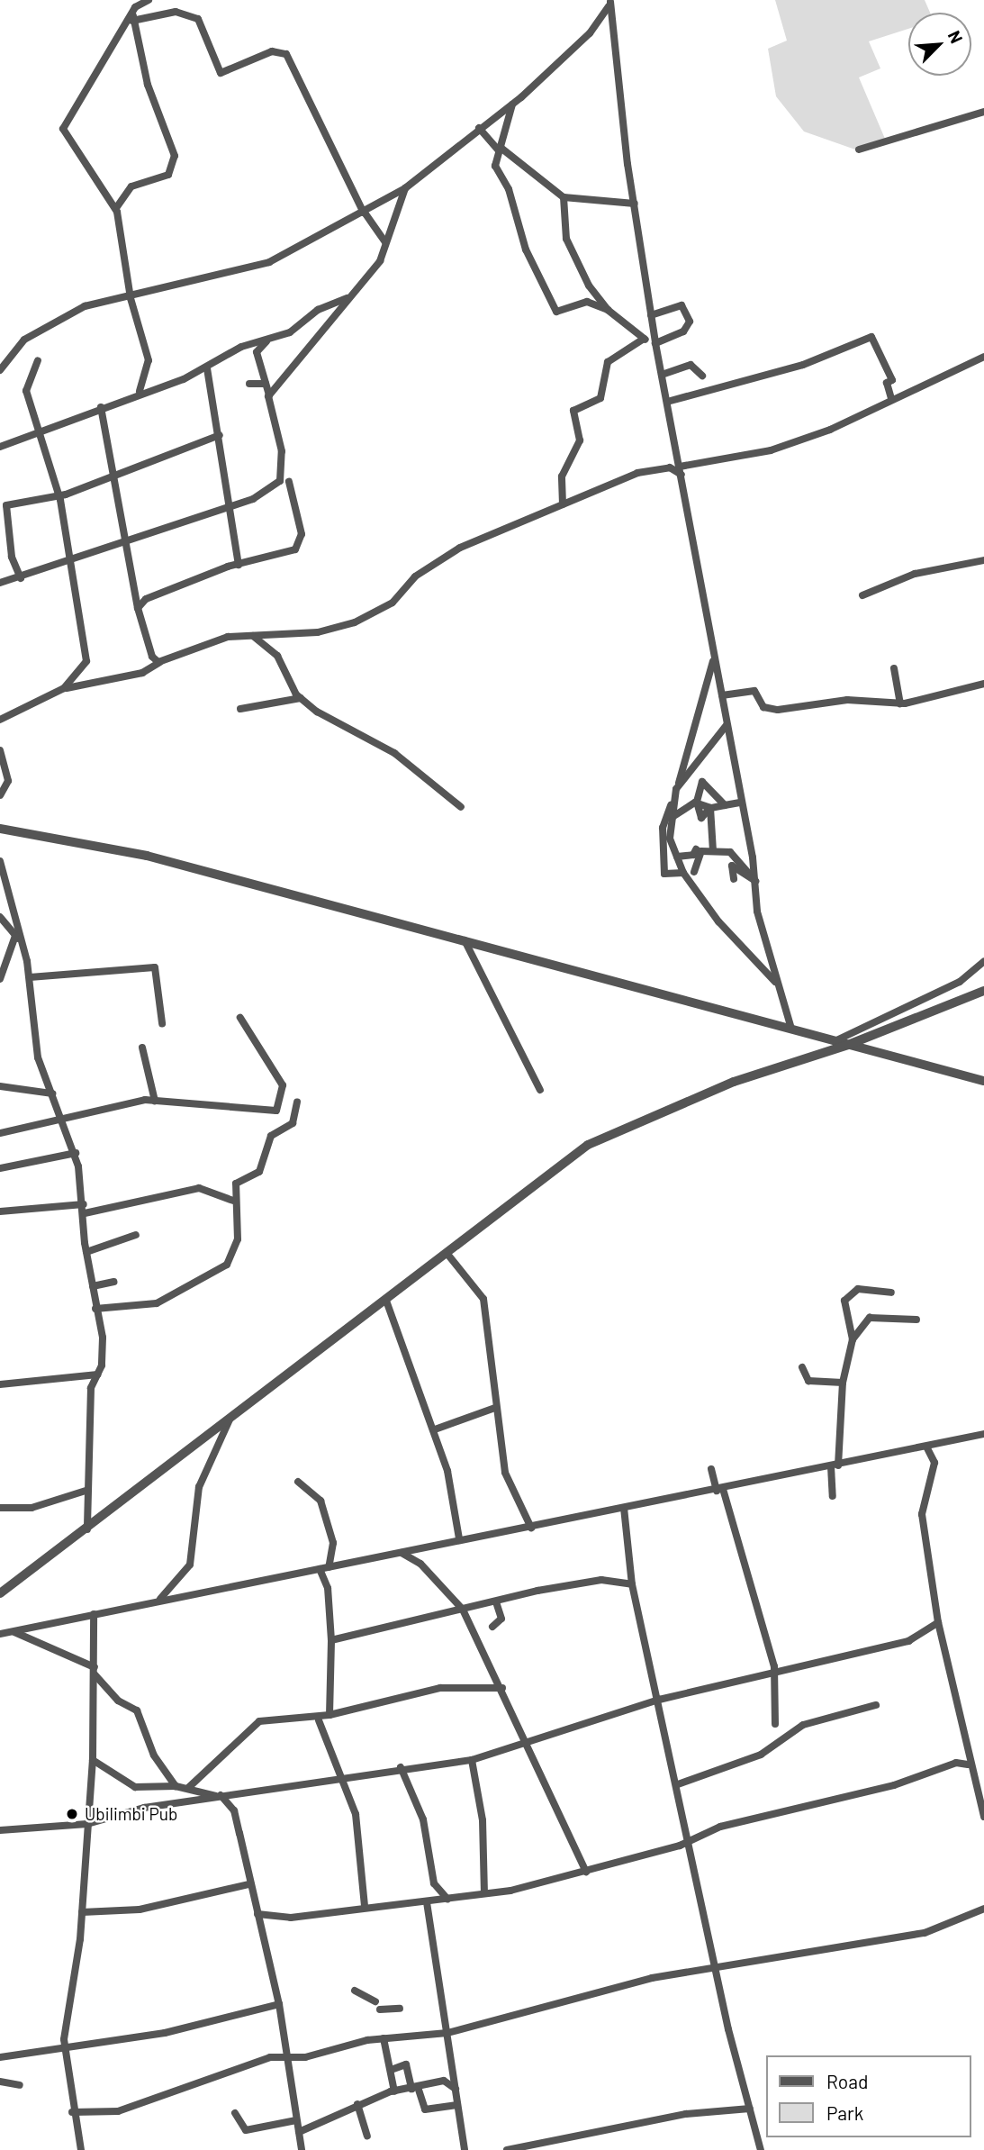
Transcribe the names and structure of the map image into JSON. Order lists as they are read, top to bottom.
{
  "places": ["Ubilimbi Pub"],
  "legend": ["Road", "Park"],
  "north": "top right"
}
